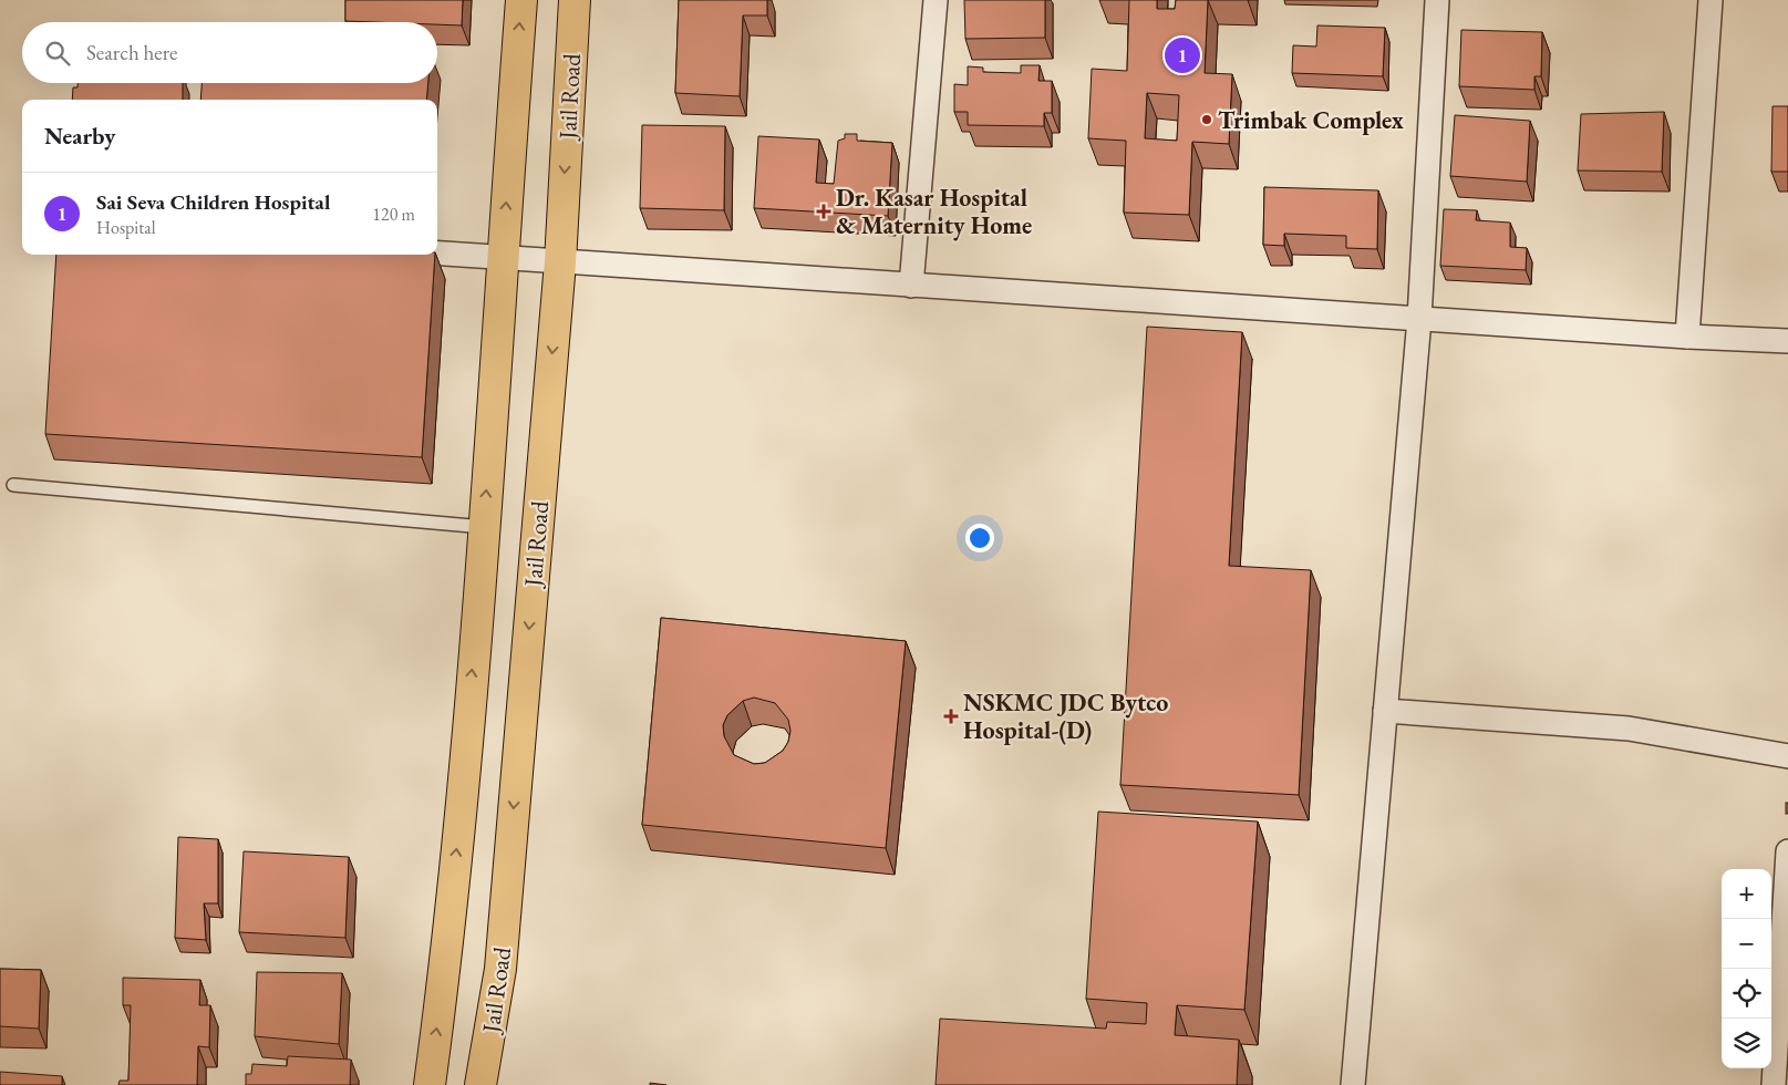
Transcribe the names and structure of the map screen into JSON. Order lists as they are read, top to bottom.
{
  "streets": {
    "main road": ["Jail Road"]
  },
  "places": {
    "other": ["Trimbak Complex"],
    "health": ["Dr. Kasar Hospital & Maternity Home", "NSKMC JDC Bytco Hospital-(D)"]
  },
  "page": {
    "search": "Search here",
    "pins": "1",
    "heading": "Nearby",
    "list": [
      {
        "mark": "1",
        "name": "Sai Seva Children Hospital",
        "note": "Hospital",
        "value": "120 m"
      }
    ],
    "map_buttons": ["+", "−"]
  }
}
